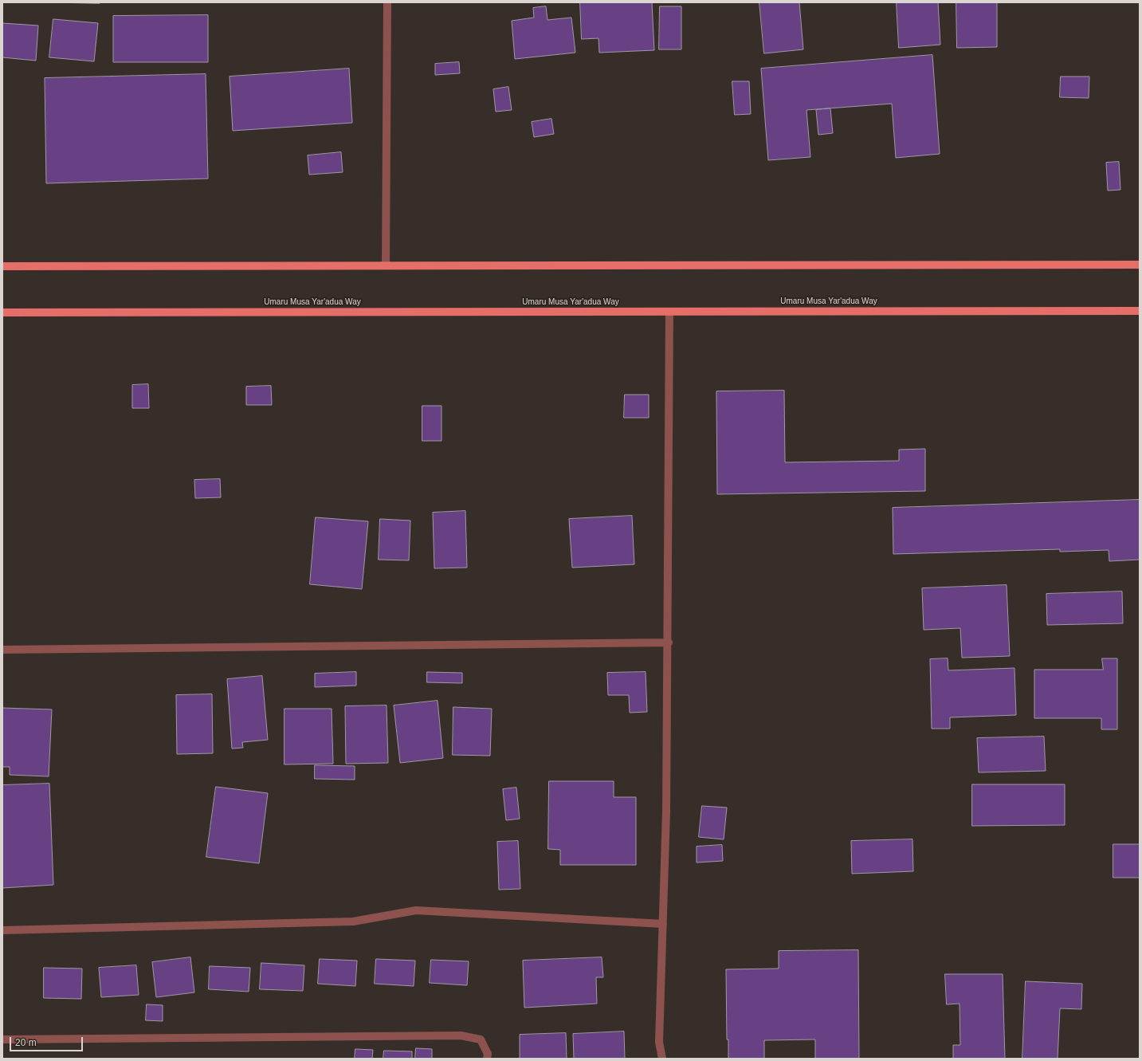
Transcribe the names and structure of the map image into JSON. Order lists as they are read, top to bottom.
{
  "streets": {
    "main road": ["Umaru Musa Yar'adua Way"]
  },
  "scale_bar": "20 m"
}
